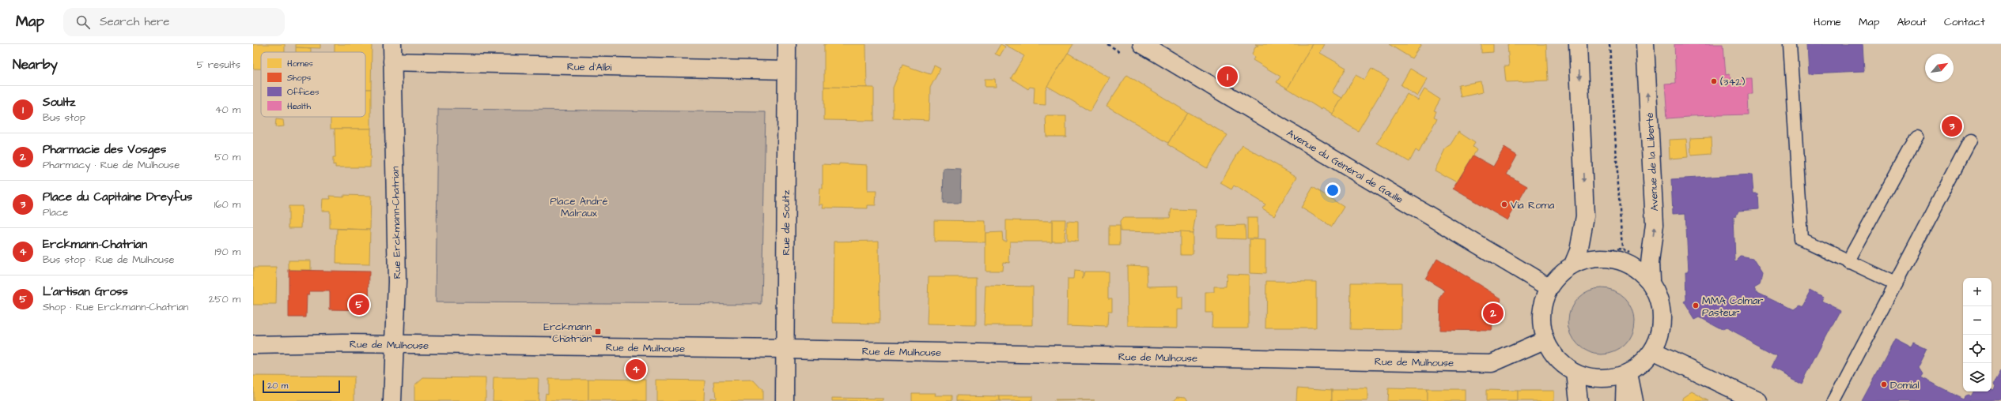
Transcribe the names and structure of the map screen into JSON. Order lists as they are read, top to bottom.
{
  "streets": {
    "street": [
      "Rue d'Albi",
      "Avenue de la Liberté",
      "Avenue du Général de Gaulle",
      "Rue Erckmann-Chatrian",
      "Rue de Soultz",
      "Rue de Mulhouse"
    ]
  },
  "crossings": [
    ["Rue d'Albi", "Rue Erckmann-Chatrian"],
    ["Rue d'Albi", "Rue de Soultz"],
    ["Rue Erckmann-Chatrian", "Rue de Mulhouse"],
    ["Rue de Soultz", "Rue de Mulhouse"]
  ],
  "parks": ["Place André Malraux"],
  "places": {
    "other": [
      "(342)",
      "Via Roma",
      "MMA Colmar Pasteur",
      "Domial"
    ],
    "transit": ["Erckmann Chatrian"]
  },
  "legend": [
    "Homes",
    "Shops",
    "Offices",
    "Health"
  ],
  "scale_bar": "20 m",
  "north": "top right",
  "page": {
    "header": "Map",
    "search": "Search here",
    "nav": [
      "Home",
      "Map",
      "About",
      "Contact"
    ],
    "heading": ["Nearby", "5 results"],
    "pins": [
      "1",
      "3",
      "5",
      "2",
      "4"
    ],
    "list": [
      {
        "mark": "1",
        "name": "Soultz",
        "note": "Bus stop",
        "value": "40 m"
      },
      {
        "mark": "2",
        "name": "Pharmacie des Vosges",
        "note": "Pharmacy · Rue de Mulhouse",
        "value": "50 m"
      },
      {
        "mark": "3",
        "name": "Place du Capitaine Dreyfus",
        "note": "Place",
        "value": "160 m"
      },
      {
        "mark": "4",
        "name": "Erckmann-Chatrian",
        "note": "Bus stop · Rue de Mulhouse",
        "value": "190 m"
      },
      {
        "mark": "5",
        "name": "L'artisan Gross",
        "note": "Shop · Rue Erckmann-Chatrian",
        "value": "250 m"
      }
    ],
    "map_buttons": ["+", "−"],
    "scale": "20 m"
  }
}
